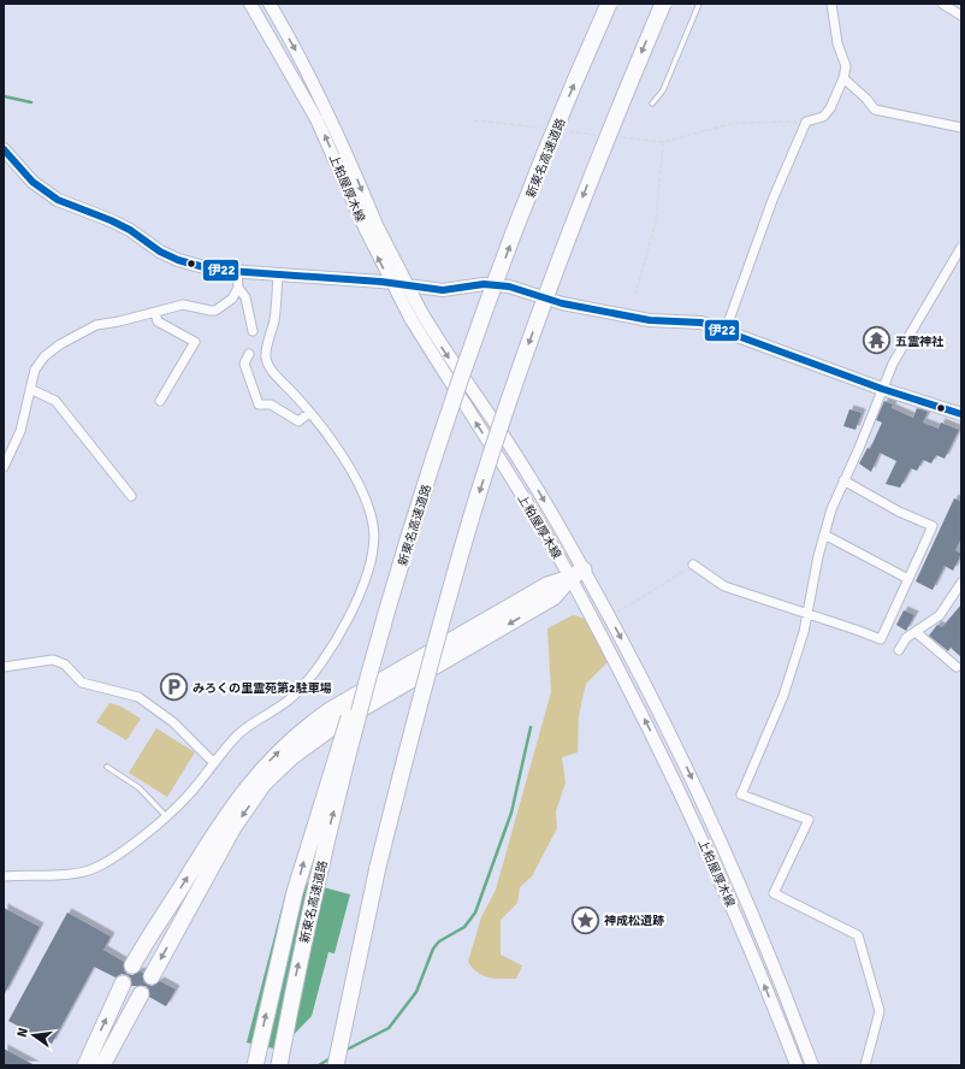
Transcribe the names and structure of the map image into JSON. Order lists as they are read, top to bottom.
{
  "streets": {
    "highway": ["新東名高速道路"],
    "main road": ["上粕屋厚木線"]
  },
  "places": {
    "temple": ["五霊神社"],
    "parking": ["みろくの里霊苑第2駐車場"],
    "place": ["神成松遺跡"]
  },
  "lines": ["transit line 伊22"],
  "north": "left"
}
